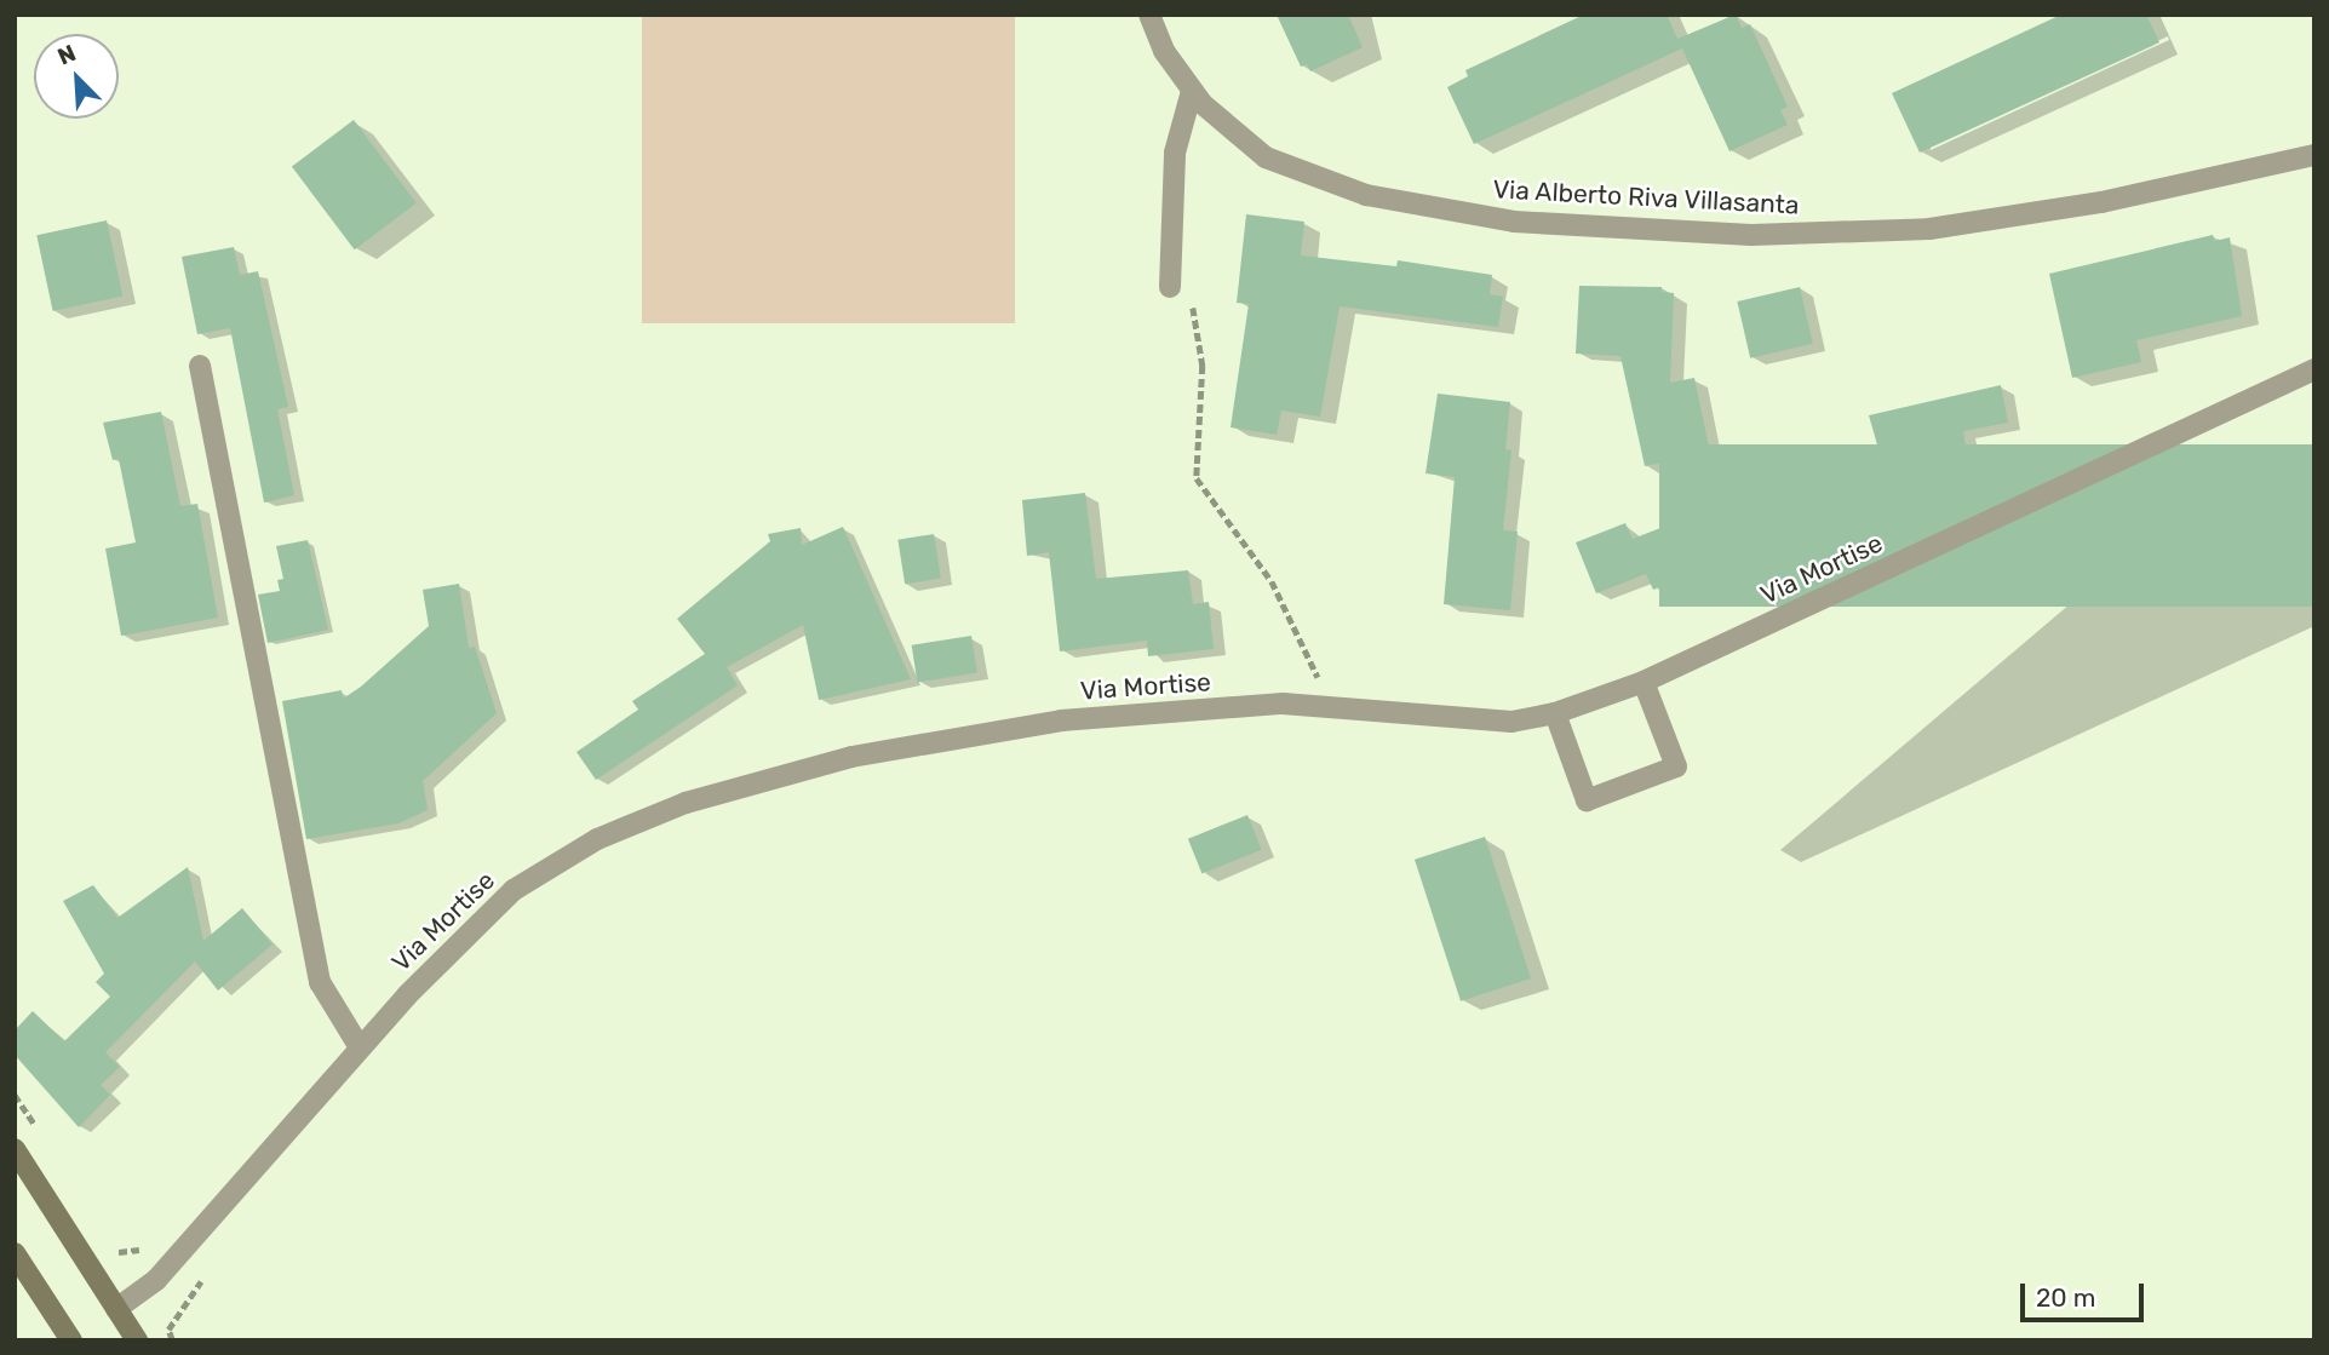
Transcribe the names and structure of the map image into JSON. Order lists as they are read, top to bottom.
{
  "streets": {
    "street": ["Via Alberto Riva Villasanta", "Via Mortise"]
  },
  "scale_bar": "20 m",
  "north": "top left"
}
